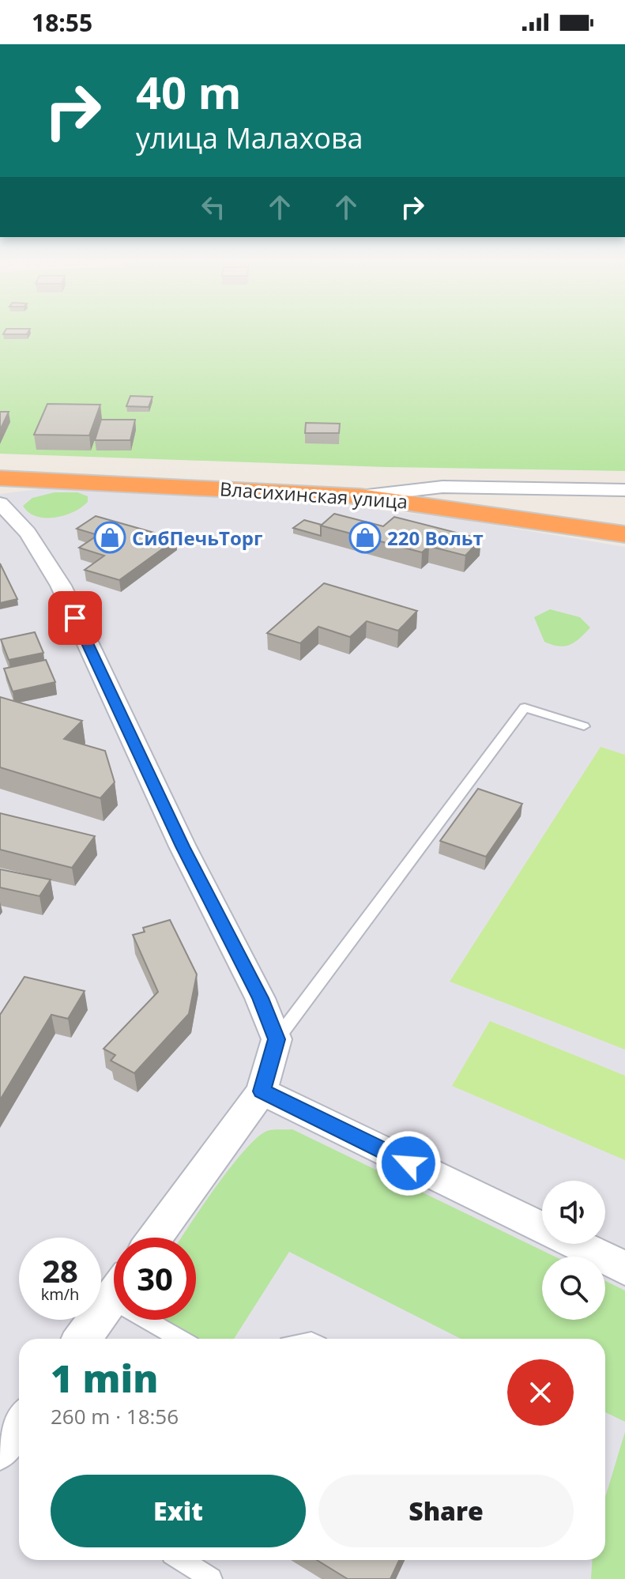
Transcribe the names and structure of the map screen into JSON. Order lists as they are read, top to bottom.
{
  "streets": {
    "highway": ["Власихинская улица"]
  },
  "places": {
    "shop": ["СибПечьТорг", "220 Вольт"]
  },
  "page": {
    "status": "18:55",
    "turn": ["40 m", "улица Малахова"],
    "speed": "28 km/h",
    "limit": "30",
    "heading": ["1 min", "260 m · 18:56"],
    "buttons": ["Exit", "Share"]
  }
}
